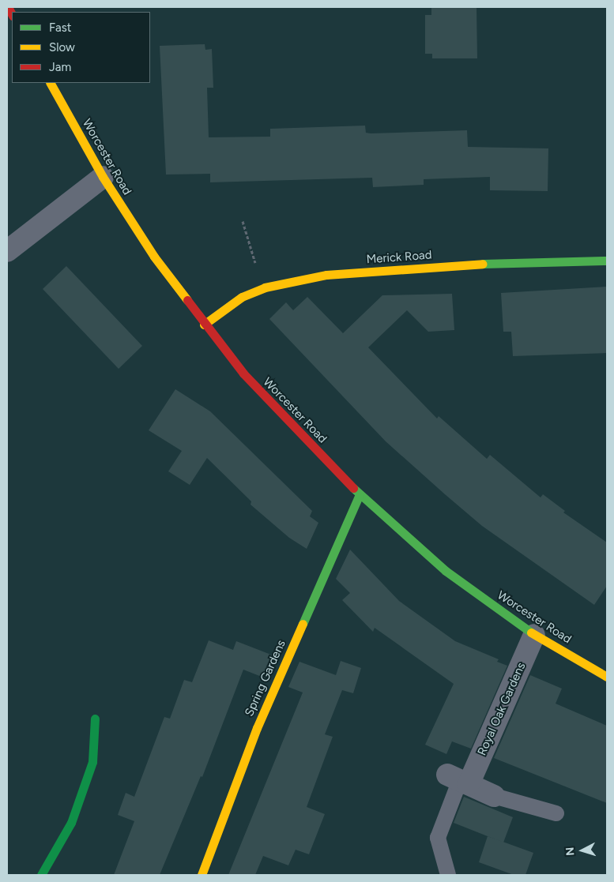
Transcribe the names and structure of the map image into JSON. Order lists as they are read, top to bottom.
{
  "streets": {
    "main road": ["Worcester Road", "Merick Road", "Spring Gardens"],
    "street": ["Royal Oak Gardens"]
  },
  "crossings": [
    ["Worcester Road", "Merick Road"],
    ["Worcester Road", "Spring Gardens"],
    ["Worcester Road", "Royal Oak Gardens"]
  ],
  "legend": ["Fast", "Slow", "Jam"],
  "north": "left"
}
